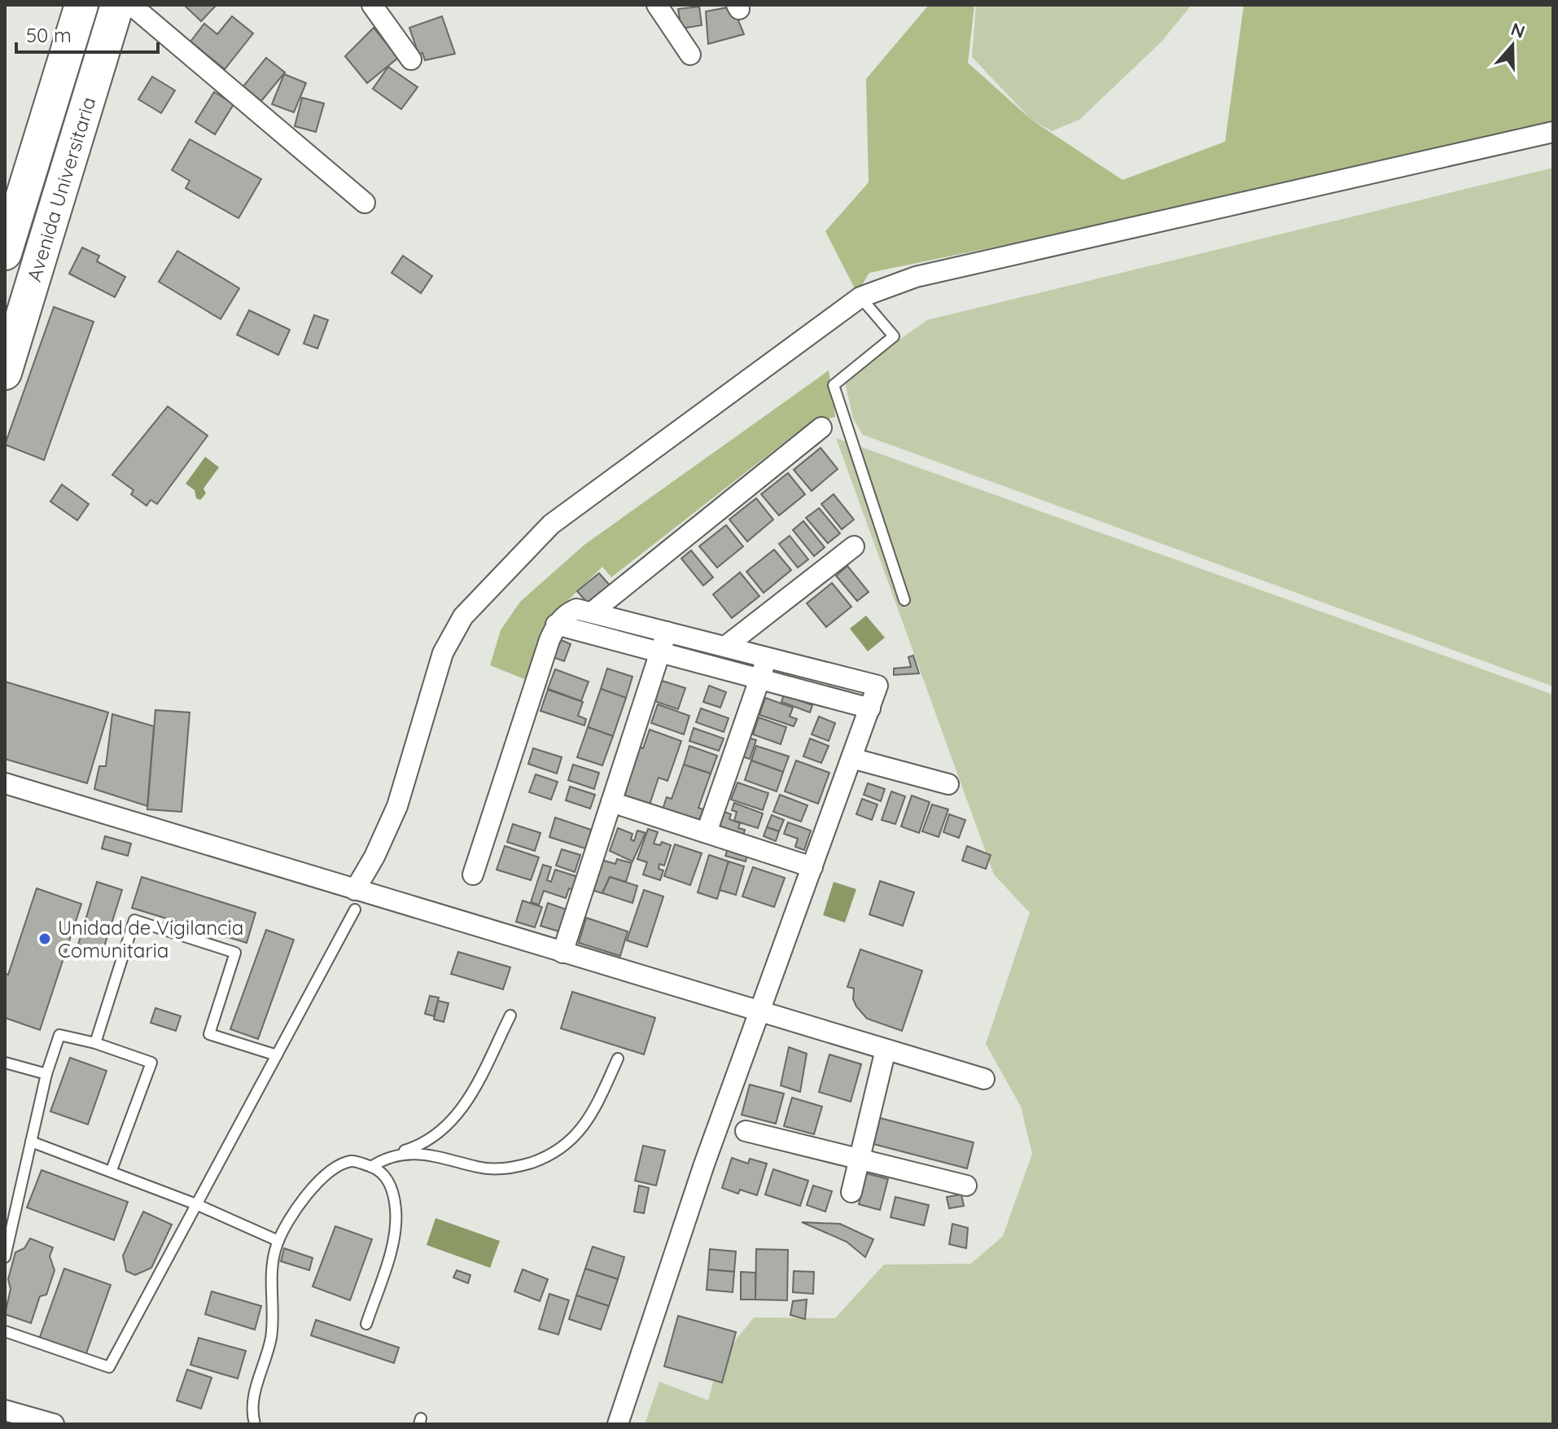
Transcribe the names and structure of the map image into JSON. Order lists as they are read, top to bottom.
{
  "streets": {
    "main road": ["Avenida Universitaria"]
  },
  "places": ["Unidad de Vigilancia Comunitaria"],
  "scale_bar": "50 m",
  "north": "top"
}
